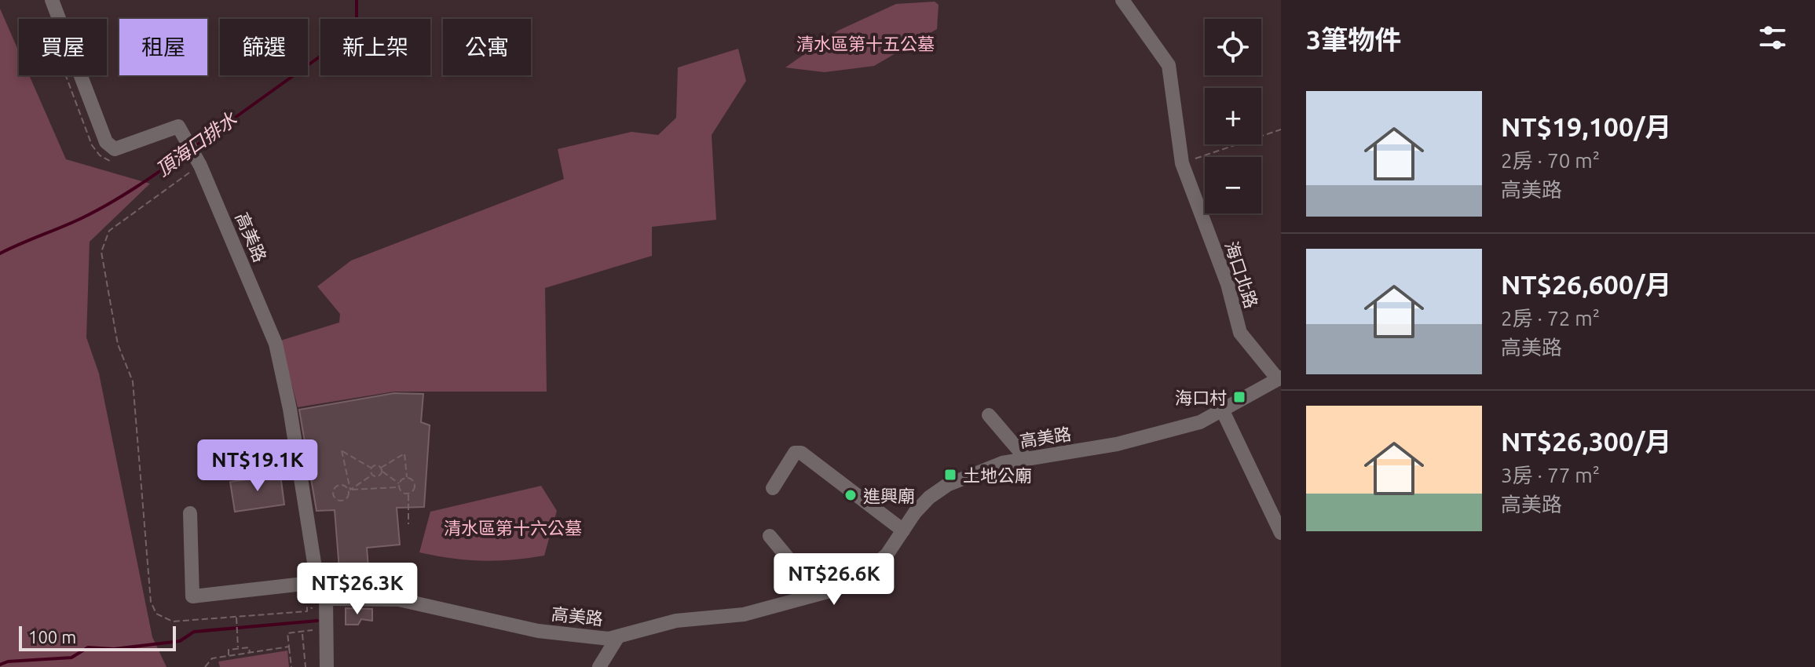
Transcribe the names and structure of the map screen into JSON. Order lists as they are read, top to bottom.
{
  "streets": {
    "street": ["高美路", "海口北路"]
  },
  "crossings": [
    ["高美路", "海口北路"]
  ],
  "water": ["頂海口排水"],
  "parks": ["清水區第十五公墓", "清水區第十六公墓"],
  "places": {
    "transit": ["海口村", "土地公廟"],
    "other": ["進興廟"]
  },
  "scale_bar": "100 m",
  "page": {
    "heading": "3筆物件",
    "map_buttons": ["+", "−"],
    "chip": [
      "買屋",
      "租屋",
      "篩選",
      "新上架",
      "公寓"
    ],
    "list": [
      {
        "name": "NT$19,100/月",
        "note": "2房 · 70 m² · 高美路"
      },
      {
        "name": "NT$26,600/月",
        "note": "2房 · 72 m² · 高美路"
      },
      {
        "name": "NT$26,300/月",
        "note": "3房 · 77 m² · 高美路"
      }
    ],
    "price": ["NT$19.1K", "NT$26.6K", "NT$26.3K"],
    "scale": "100 m"
  }
}
